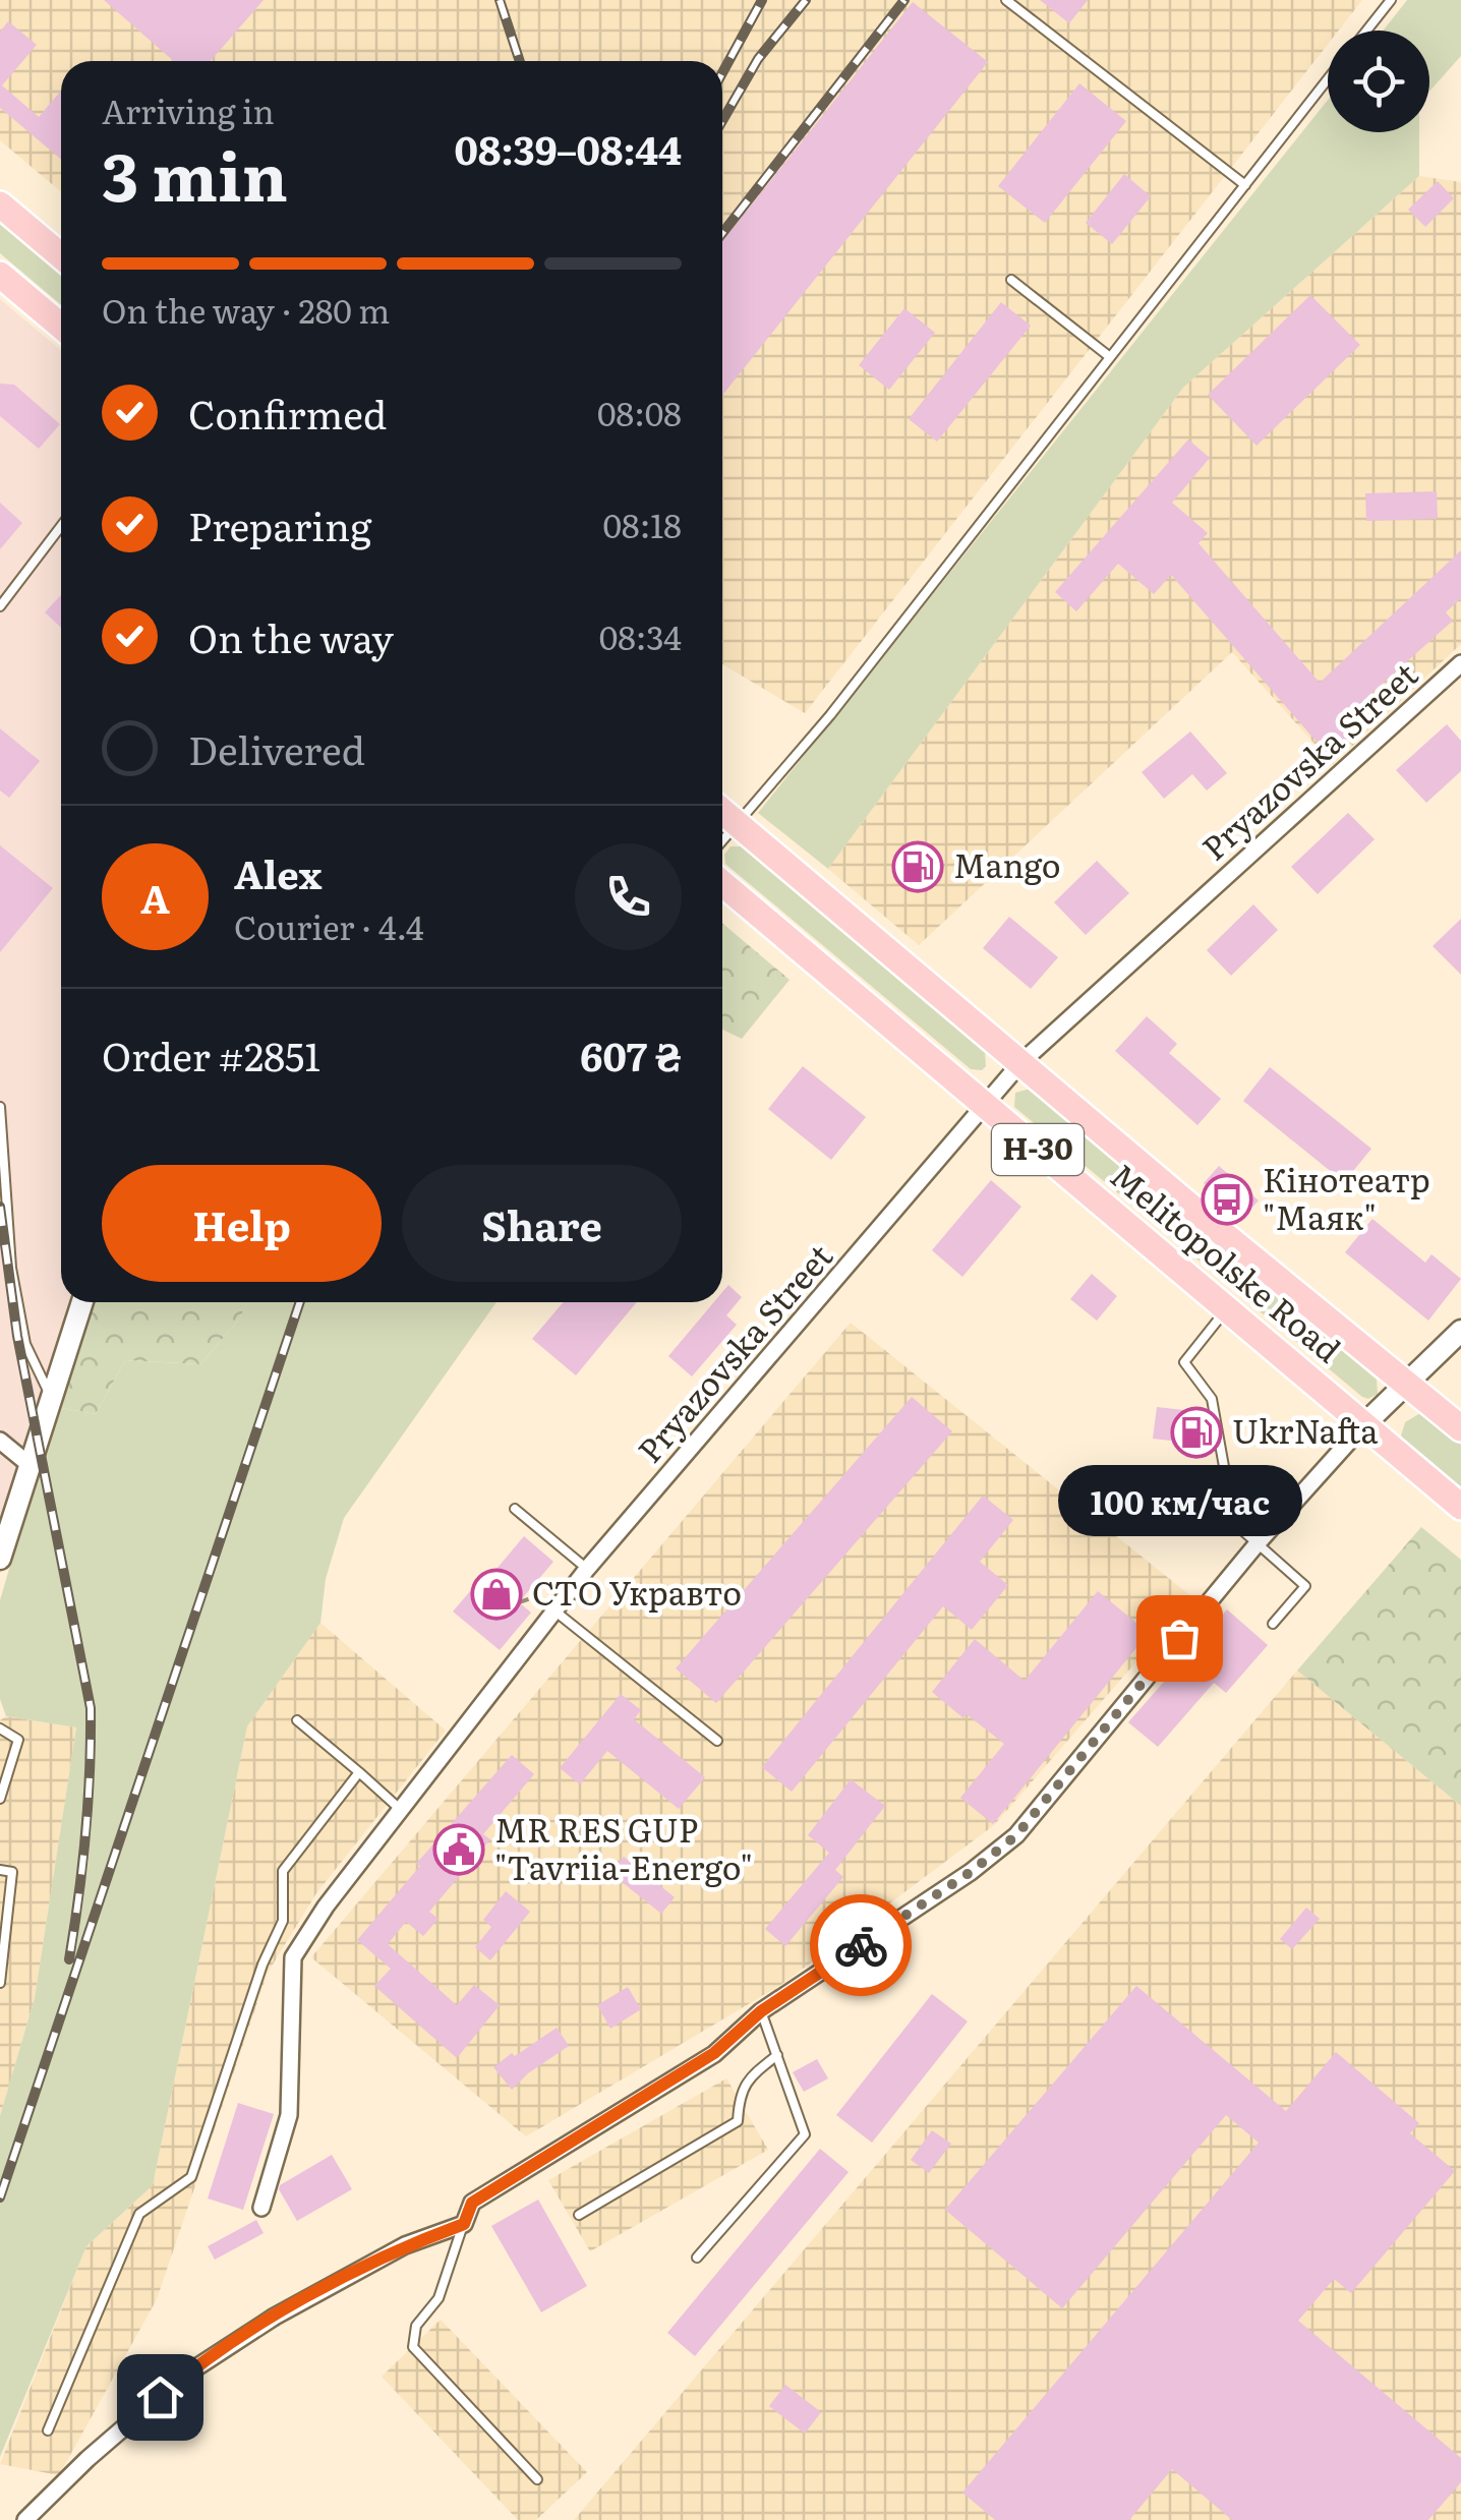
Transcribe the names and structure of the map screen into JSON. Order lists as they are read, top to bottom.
{
  "streets": {
    "main road": ["Н-30", "Melitopolske Road"],
    "street": ["Pryazovska Street"]
  },
  "crossings": [
    ["Pryazovska Street", "Melitopolske Road"]
  ],
  "places": {
    "fuel station": ["Mango", "UkrNafta"],
    "bus stop": ["Кінотеатр \"Маяк\""],
    "shop": ["СТО Укравто"],
    "other": ["100 км/час"],
    "public building": ["MR RES GUP \"Tavriia-Energo\""]
  },
  "page": {
    "heading": ["3 min", "Arriving in", "08:39–08:44"],
    "panel": [
      "Alex",
      "Courier · 4.4",
      "Order #2851",
      "607 ₴"
    ],
    "bar": "On the way · 280 m",
    "list": [
      ["Confirmed", "08:08"],
      ["Preparing", "08:18"],
      ["On the way", "08:34"],
      "Delivered"
    ],
    "round": "A",
    "buttons": ["Help", "Share"],
    "bubble": "100 км/час"
  }
}
